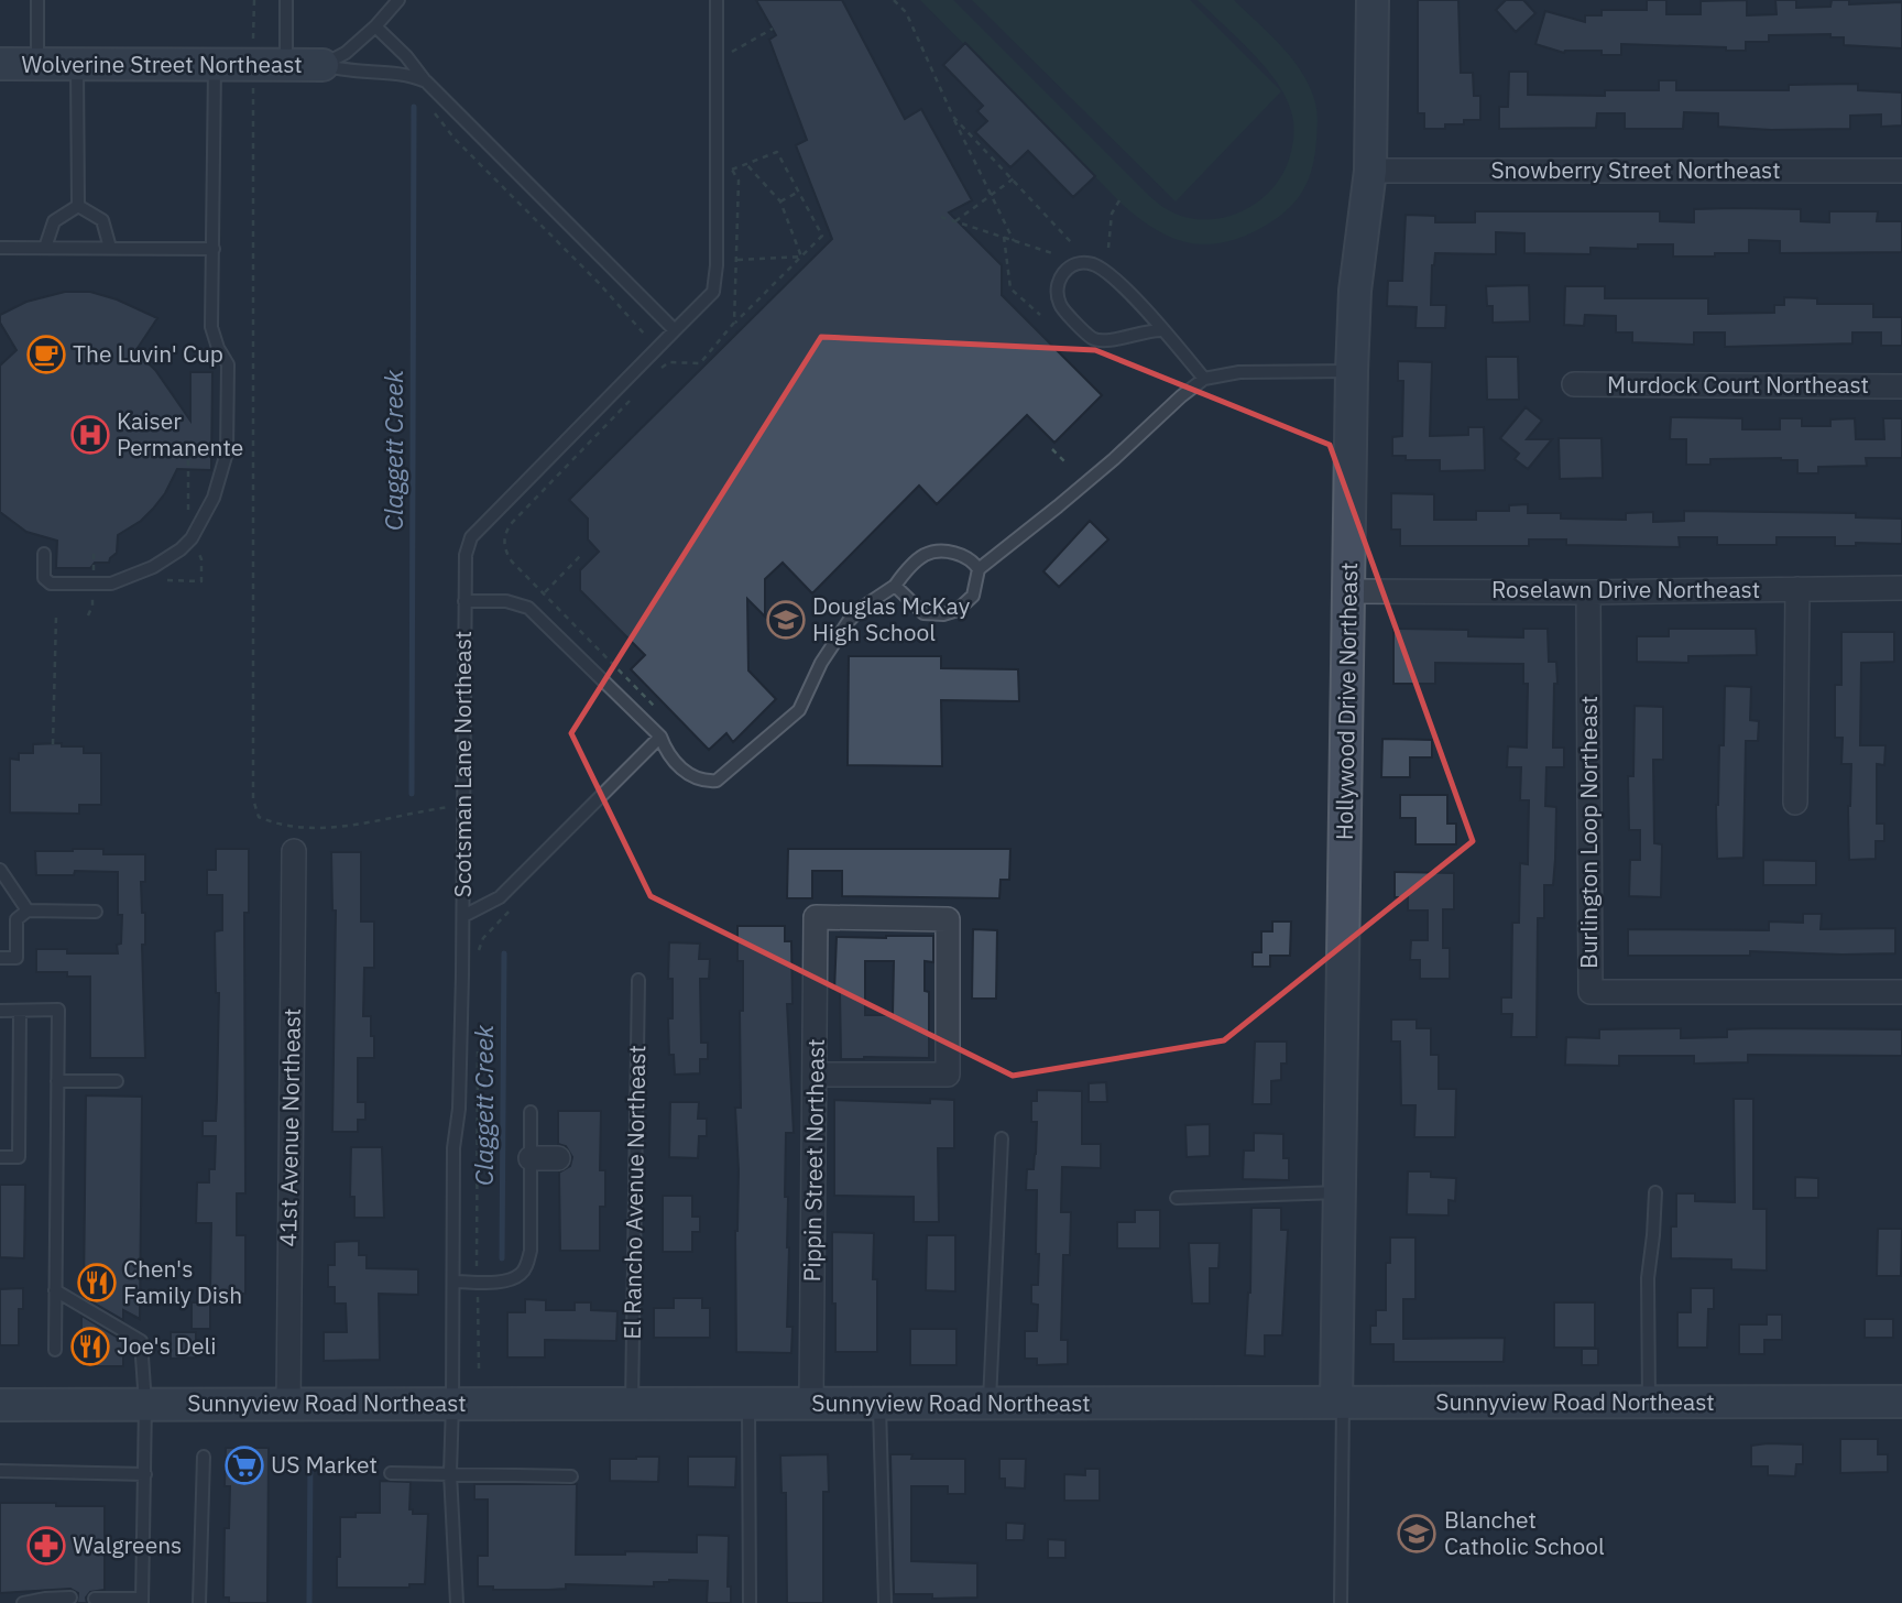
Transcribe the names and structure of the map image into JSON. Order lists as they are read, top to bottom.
{
  "streets": {
    "main road": ["Wolverine Street Northeast", "Hollywood Drive Northeast", "Sunnyview Road Northeast"],
    "street": [
      "Snowberry Street Northeast",
      "Murdock Court Northeast",
      "Roselawn Drive Northeast",
      "Burlington Loop Northeast",
      "41st Avenue Northeast",
      "Pippin Street Northeast"
    ],
    "lane": ["Scotsman Lane Northeast", "El Rancho Avenue Northeast"]
  },
  "crossings": [
    ["Snowberry Street Northeast", "Hollywood Drive Northeast"],
    ["Roselawn Drive Northeast", "Hollywood Drive Northeast"],
    ["Roselawn Drive Northeast", "Burlington Loop Northeast"],
    ["Hollywood Drive Northeast", "Sunnyview Road Northeast"],
    ["Scotsman Lane Northeast", "Sunnyview Road Northeast"],
    ["41st Avenue Northeast", "Sunnyview Road Northeast"],
    ["Pippin Street Northeast", "Sunnyview Road Northeast"],
    ["El Rancho Avenue Northeast", "Sunnyview Road Northeast"]
  ],
  "water": ["Claggett Creek"],
  "places": {
    "cafe": ["The Luvin' Cup"],
    "hospital": ["Kaiser Permanente"],
    "school or university": ["Douglas McKay High School", "Blanchet Catholic School"],
    "restaurant": ["Chen's Family Dish", "Joe's Deli"],
    "supermarket": ["US Market"],
    "pharmacy": ["Walgreens"]
  }
}
